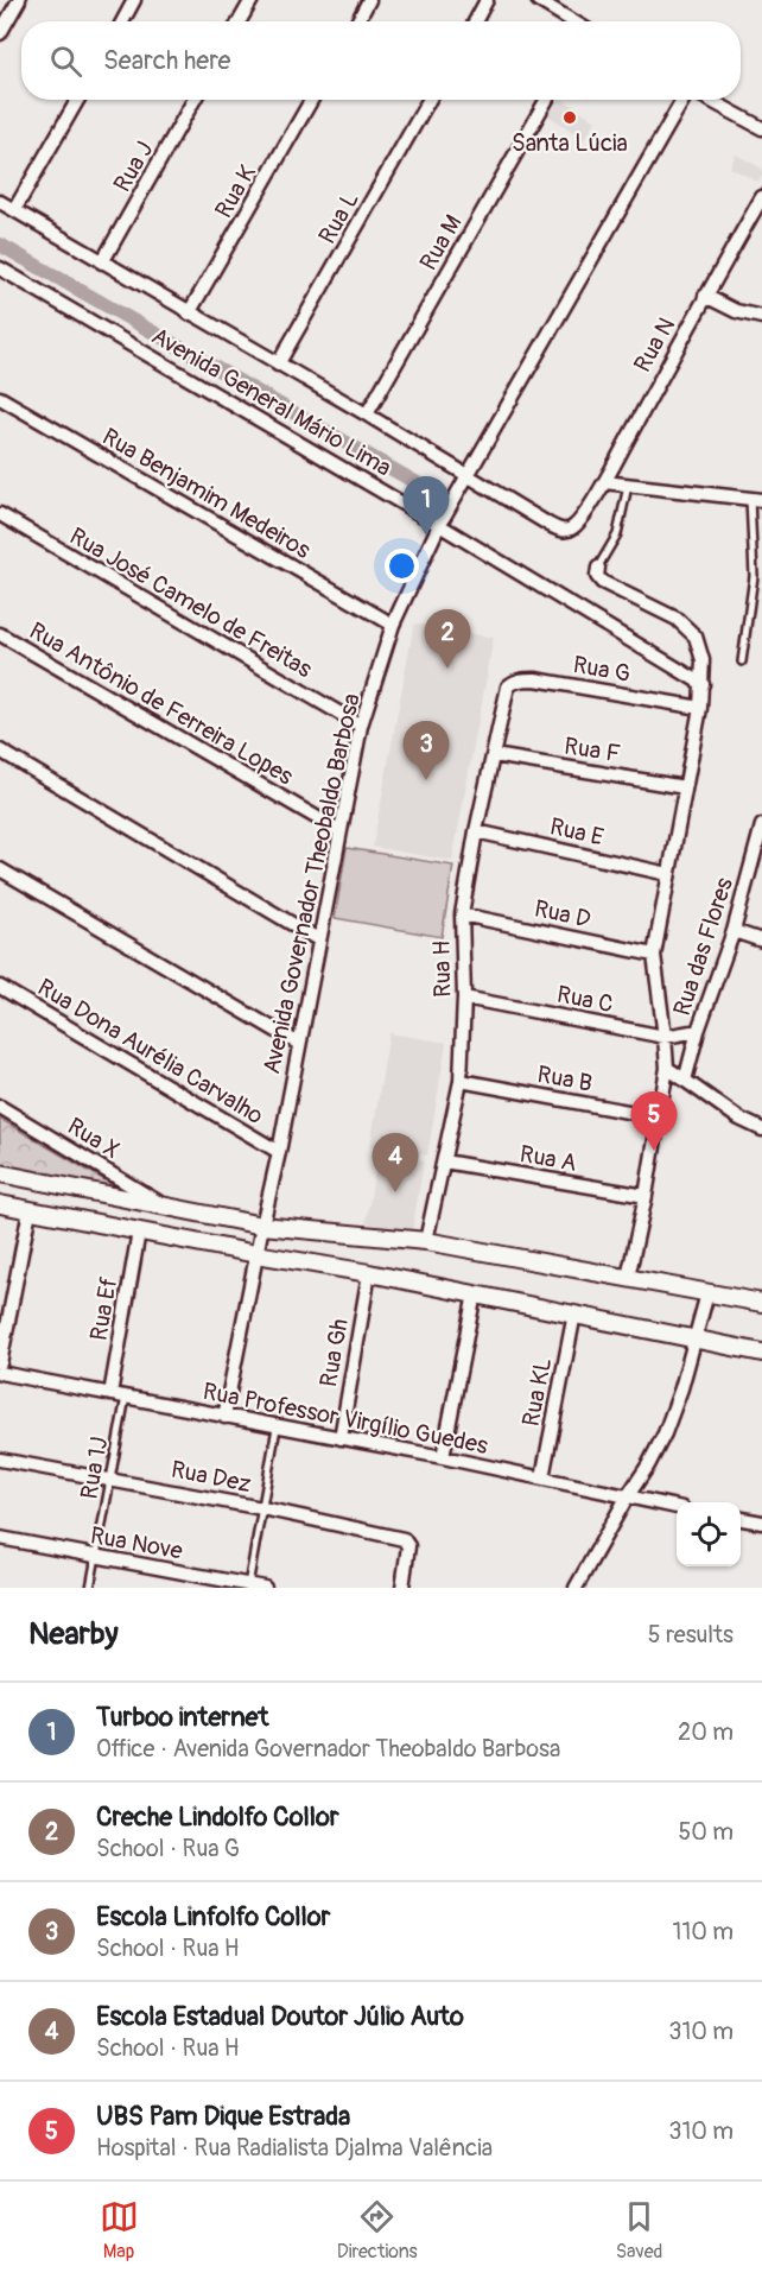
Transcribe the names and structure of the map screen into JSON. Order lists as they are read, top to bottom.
{
  "streets": {
    "street": [
      "Rua J",
      "Rua K",
      "Rua L",
      "Rua M",
      "Rua N",
      "Avenida General Mário Lima",
      "Rua Benjamim Medeiros",
      "Rua José Camelo de Freitas",
      "Rua G",
      "Rua Antônio de Ferreira Lopes",
      "Rua F",
      "Rua E",
      "Avenida Governador Theobaldo Barbosa",
      "Rua D",
      "Rua das Flores",
      "Rua H",
      "Rua C",
      "Rua Dona Aurélia Carvalho",
      "Rua B",
      "Rua X",
      "Rua A",
      "Rua Ef",
      "Rua Gh",
      "Rua KL",
      "Rua Professor Virgílio Guedes",
      "Rua Dez",
      "Rua Nove"
    ],
    "lane": ["Rua 1J"]
  },
  "crossings": [
    ["Rua J", "Avenida General Mário Lima"],
    ["Rua K", "Avenida General Mário Lima"],
    ["Rua L", "Avenida General Mário Lima"],
    ["Rua M", "Avenida General Mário Lima"],
    ["Rua N", "Avenida General Mário Lima"],
    ["Avenida General Mário Lima", "Avenida Governador Theobaldo Barbosa"],
    ["Rua Benjamim Medeiros", "Avenida Governador Theobaldo Barbosa"],
    ["Rua José Camelo de Freitas", "Avenida Governador Theobaldo Barbosa"],
    ["Rua G", "Rua H"],
    ["Rua Antônio de Ferreira Lopes", "Avenida Governador Theobaldo Barbosa"],
    ["Rua F", "Rua H"],
    ["Rua E", "Rua H"],
    ["Avenida Governador Theobaldo Barbosa", "Rua Dona Aurélia Carvalho"],
    ["Avenida Governador Theobaldo Barbosa", "Rua Professor Virgílio Guedes"],
    ["Rua D", "Rua H"],
    ["Rua das Flores", "Rua C"],
    ["Rua H", "Rua C"],
    ["Rua H", "Rua B"],
    ["Rua H", "Rua A"],
    ["Rua Ef", "Rua Professor Virgílio Guedes"],
    ["Rua Gh", "Rua Professor Virgílio Guedes"],
    ["Rua KL", "Rua Professor Virgílio Guedes"],
    ["Rua Professor Virgílio Guedes", "Rua 1J"],
    ["Rua 1J", "Rua Dez"],
    ["Rua 1J", "Rua Nove"]
  ],
  "places": ["Santa Lúcia"],
  "page": {
    "search": "Search here",
    "pins": [
      "1",
      "2",
      "3",
      "5",
      "4"
    ],
    "heading": ["Nearby", "5 results"],
    "list": [
      {
        "mark": "1",
        "name": "Turboo internet",
        "note": "Office · Avenida Governador Theobaldo Barbosa",
        "value": "20 m"
      },
      {
        "mark": "2",
        "name": "Creche Lindolfo Collor",
        "note": "School · Rua G",
        "value": "50 m"
      },
      {
        "mark": "3",
        "name": "Escola Linfolfo Collor",
        "note": "School · Rua H",
        "value": "110 m"
      },
      {
        "mark": "4",
        "name": "Escola Estadual Doutor Júlio Auto",
        "note": "School · Rua H",
        "value": "310 m"
      },
      {
        "mark": "5",
        "name": "UBS Pam Dique Estrada",
        "note": "Hospital · Rua Radialista Djalma Valência",
        "value": "310 m"
      }
    ],
    "nav": ["Map", "Directions", "Saved"]
  }
}
